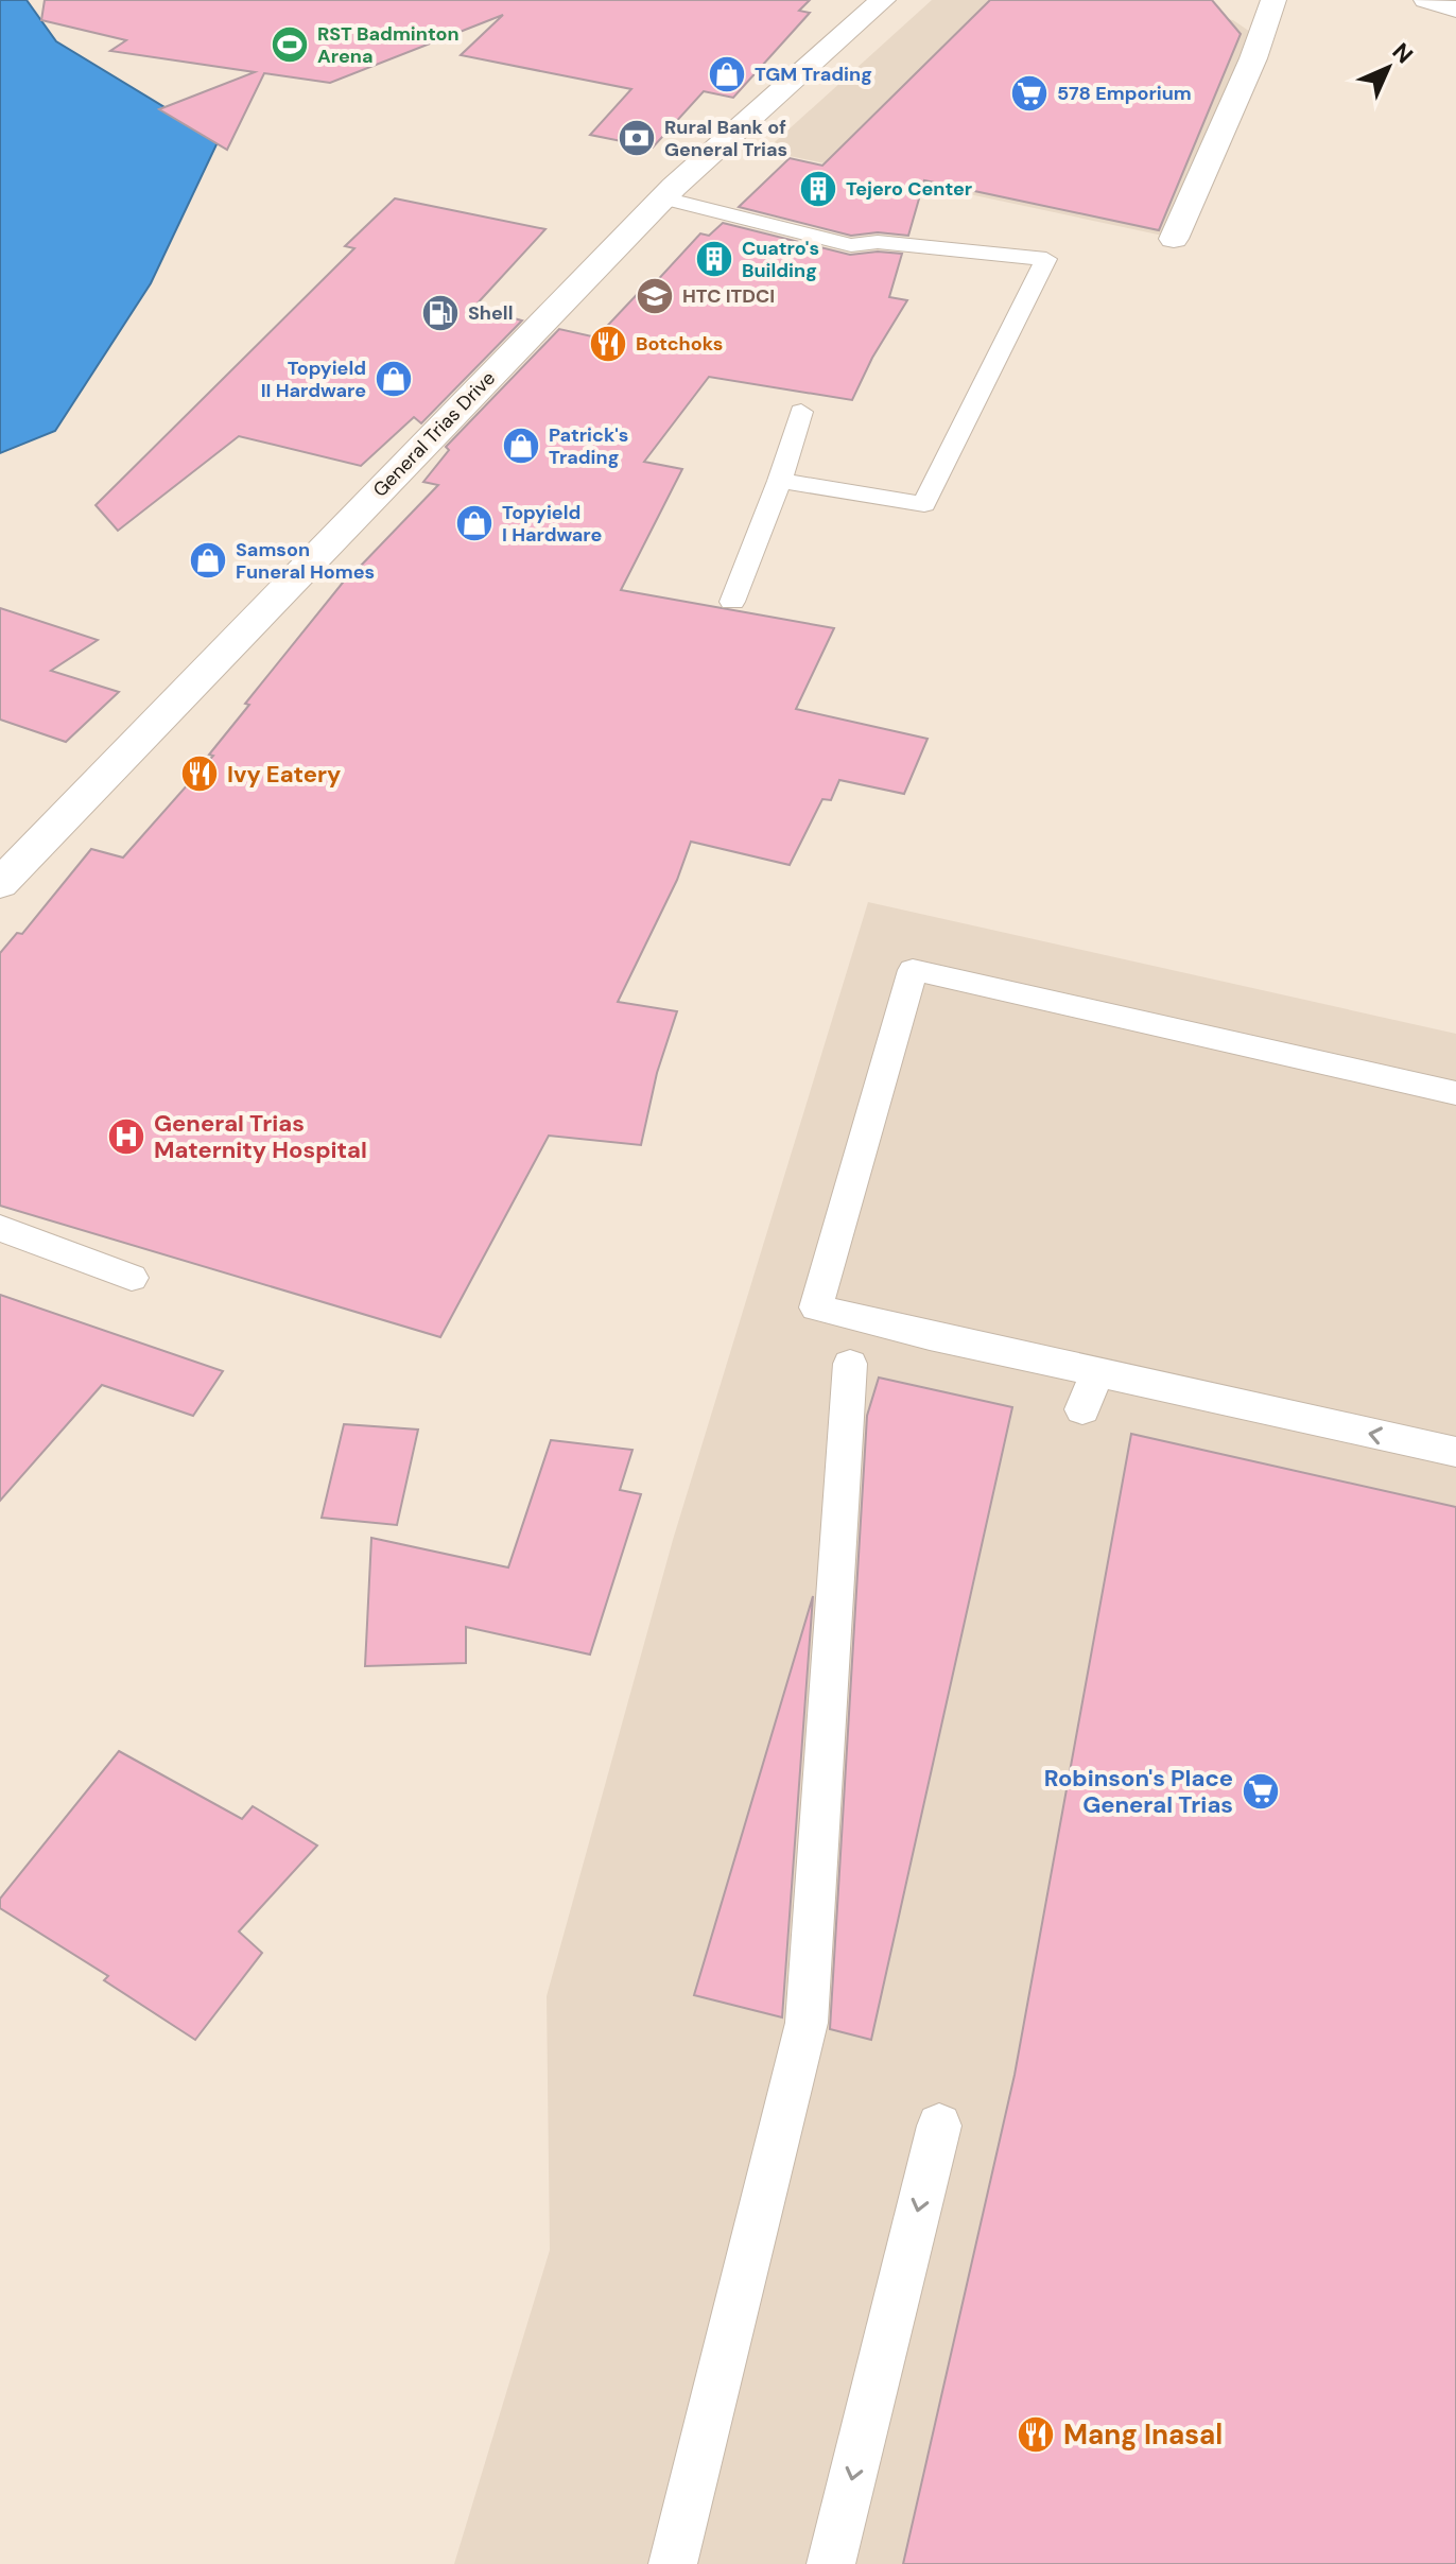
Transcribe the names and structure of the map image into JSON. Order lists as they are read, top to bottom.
{
  "streets": {
    "main road": ["General Trias Drive"]
  },
  "places": {
    "sports": ["RST Badminton Arena"],
    "shop": [
      "TGM Trading",
      "Topyield II Hardware",
      "Patrick's Trading",
      "Topyield I Hardware",
      "Samson Funeral Homes"
    ],
    "supermarket": ["578 Emporium", "Robinson's Place General Trias"],
    "bank": ["Rural Bank of General Trias"],
    "building": ["Tejero Center", "Cuatro's Building"],
    "school or university": ["HTC ITDCI"],
    "fuel station": ["Shell"],
    "restaurant": ["Botchoks", "Ivy Eatery", "Mang Inasal"],
    "hospital": ["General Trias Maternity Hospital"]
  },
  "north": "top right"
}
